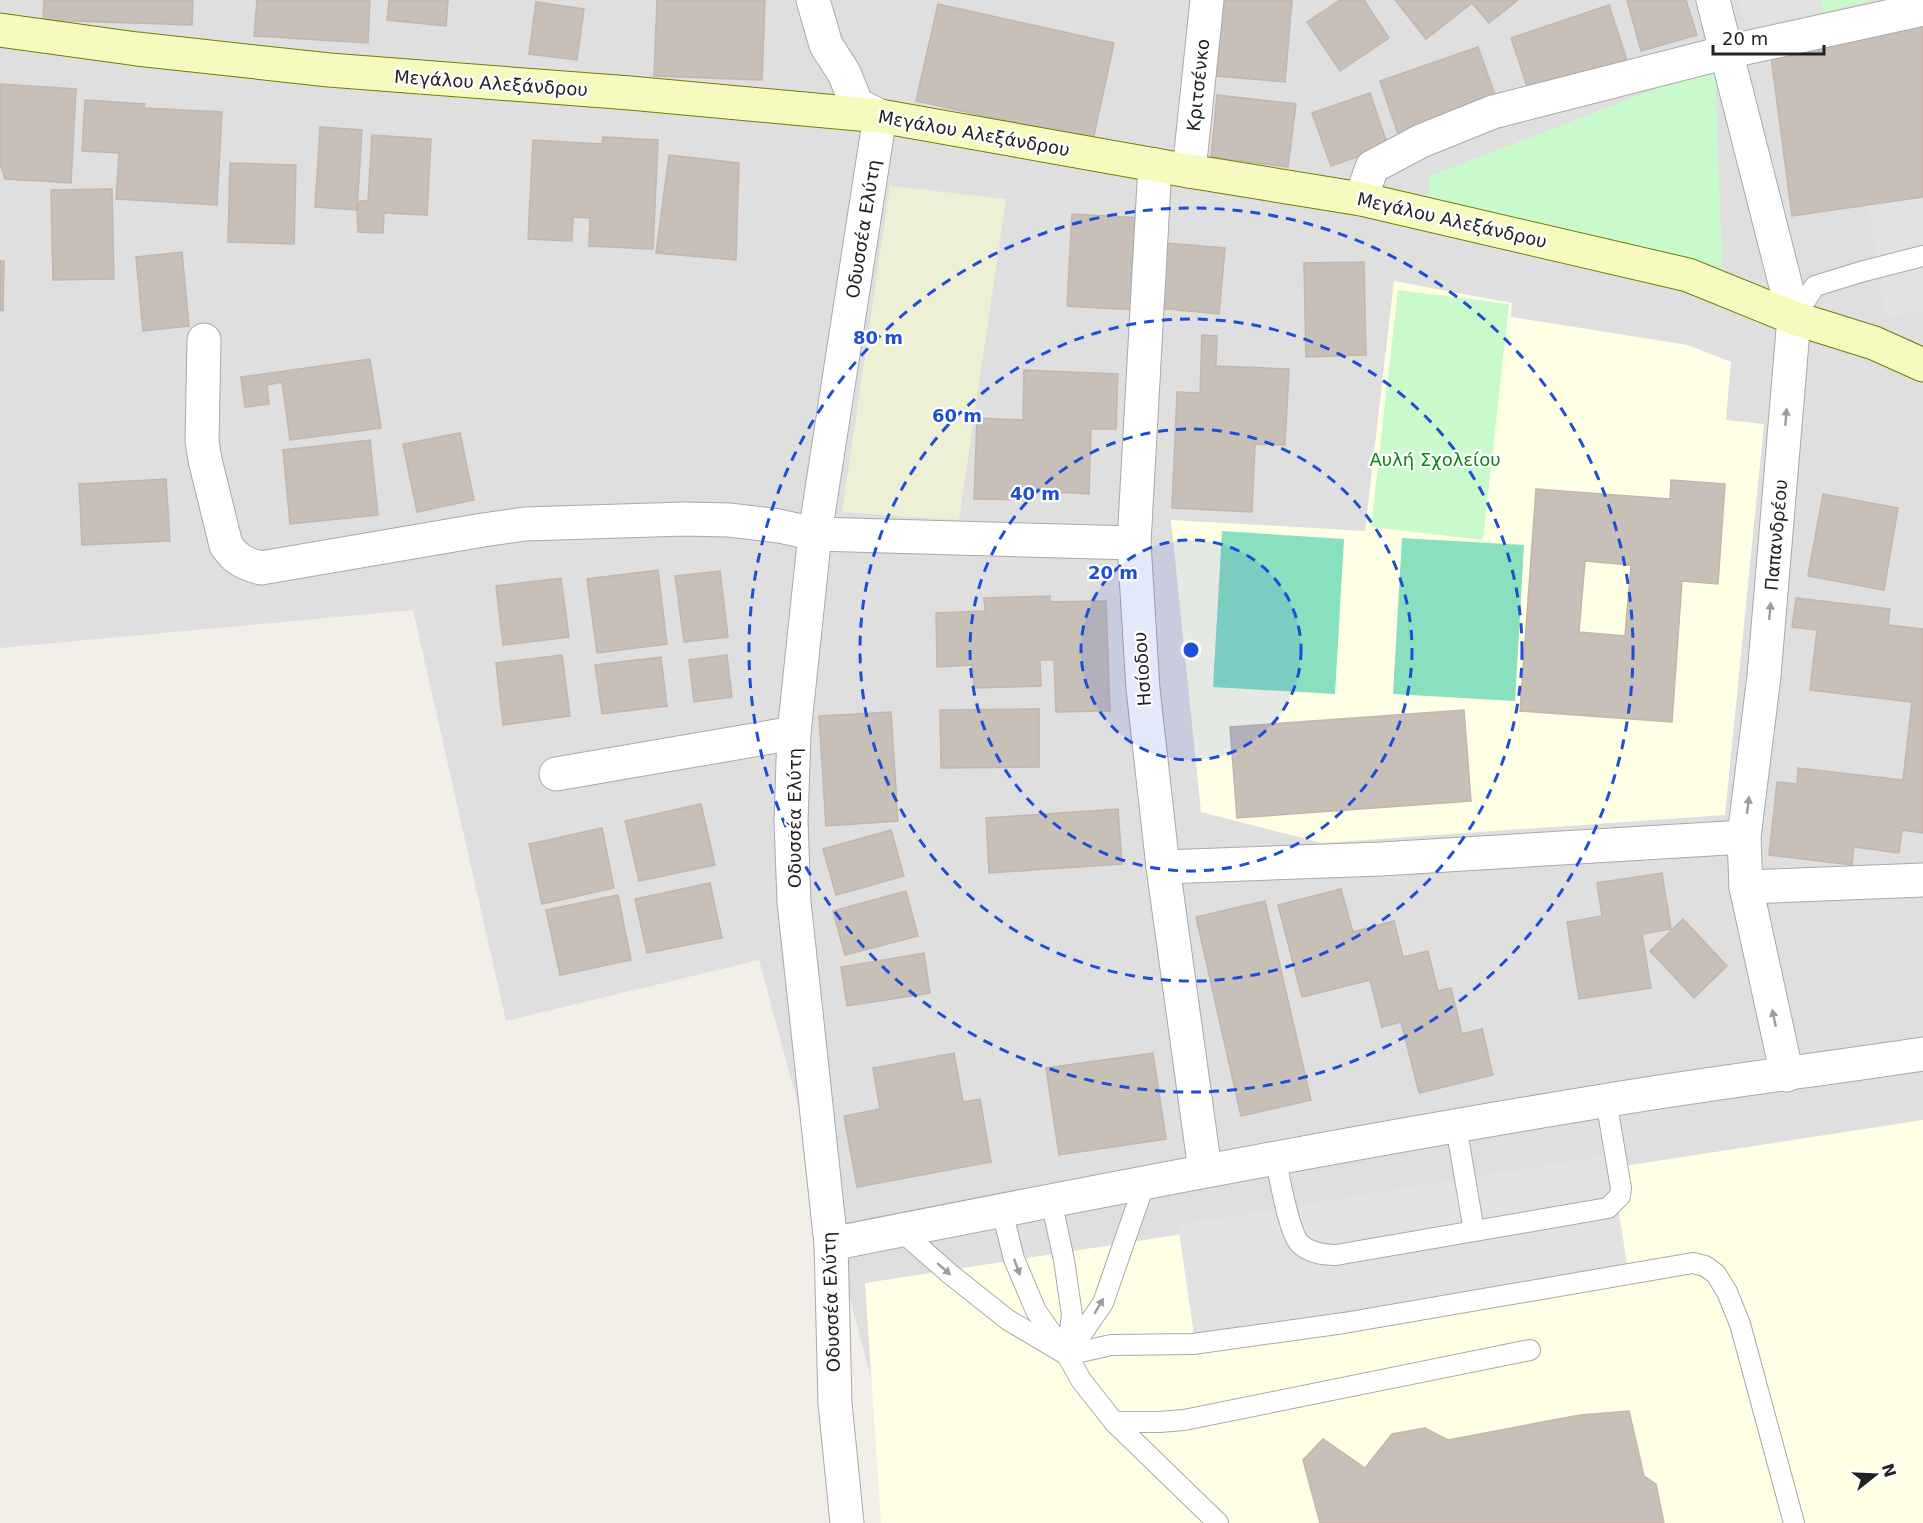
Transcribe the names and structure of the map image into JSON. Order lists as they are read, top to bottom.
{
  "streets": {
    "main road": ["Μεγάλου Αλεξάνδρου"],
    "street": [
      "Κριτσένκο",
      "Οδυσσέα Ελύτη",
      "Παπανδρέου",
      "Ησίοδου"
    ]
  },
  "crossings": [
    ["Μεγάλου Αλεξάνδρου", "Κριτσένκο"],
    ["Μεγάλου Αλεξάνδρου", "Οδυσσέα Ελύτη"],
    ["Μεγάλου Αλεξάνδρου", "Παπανδρέου"],
    ["Μεγάλου Αλεξάνδρου", "Ησίοδου"]
  ],
  "one_way": ["Παπανδρέου"],
  "parks": ["Αυλή Σχολείου"],
  "scale_bar": "20 m",
  "north": "right",
  "rings": [
    "80 m",
    "60 m",
    "40 m",
    "20 m"
  ]
}
